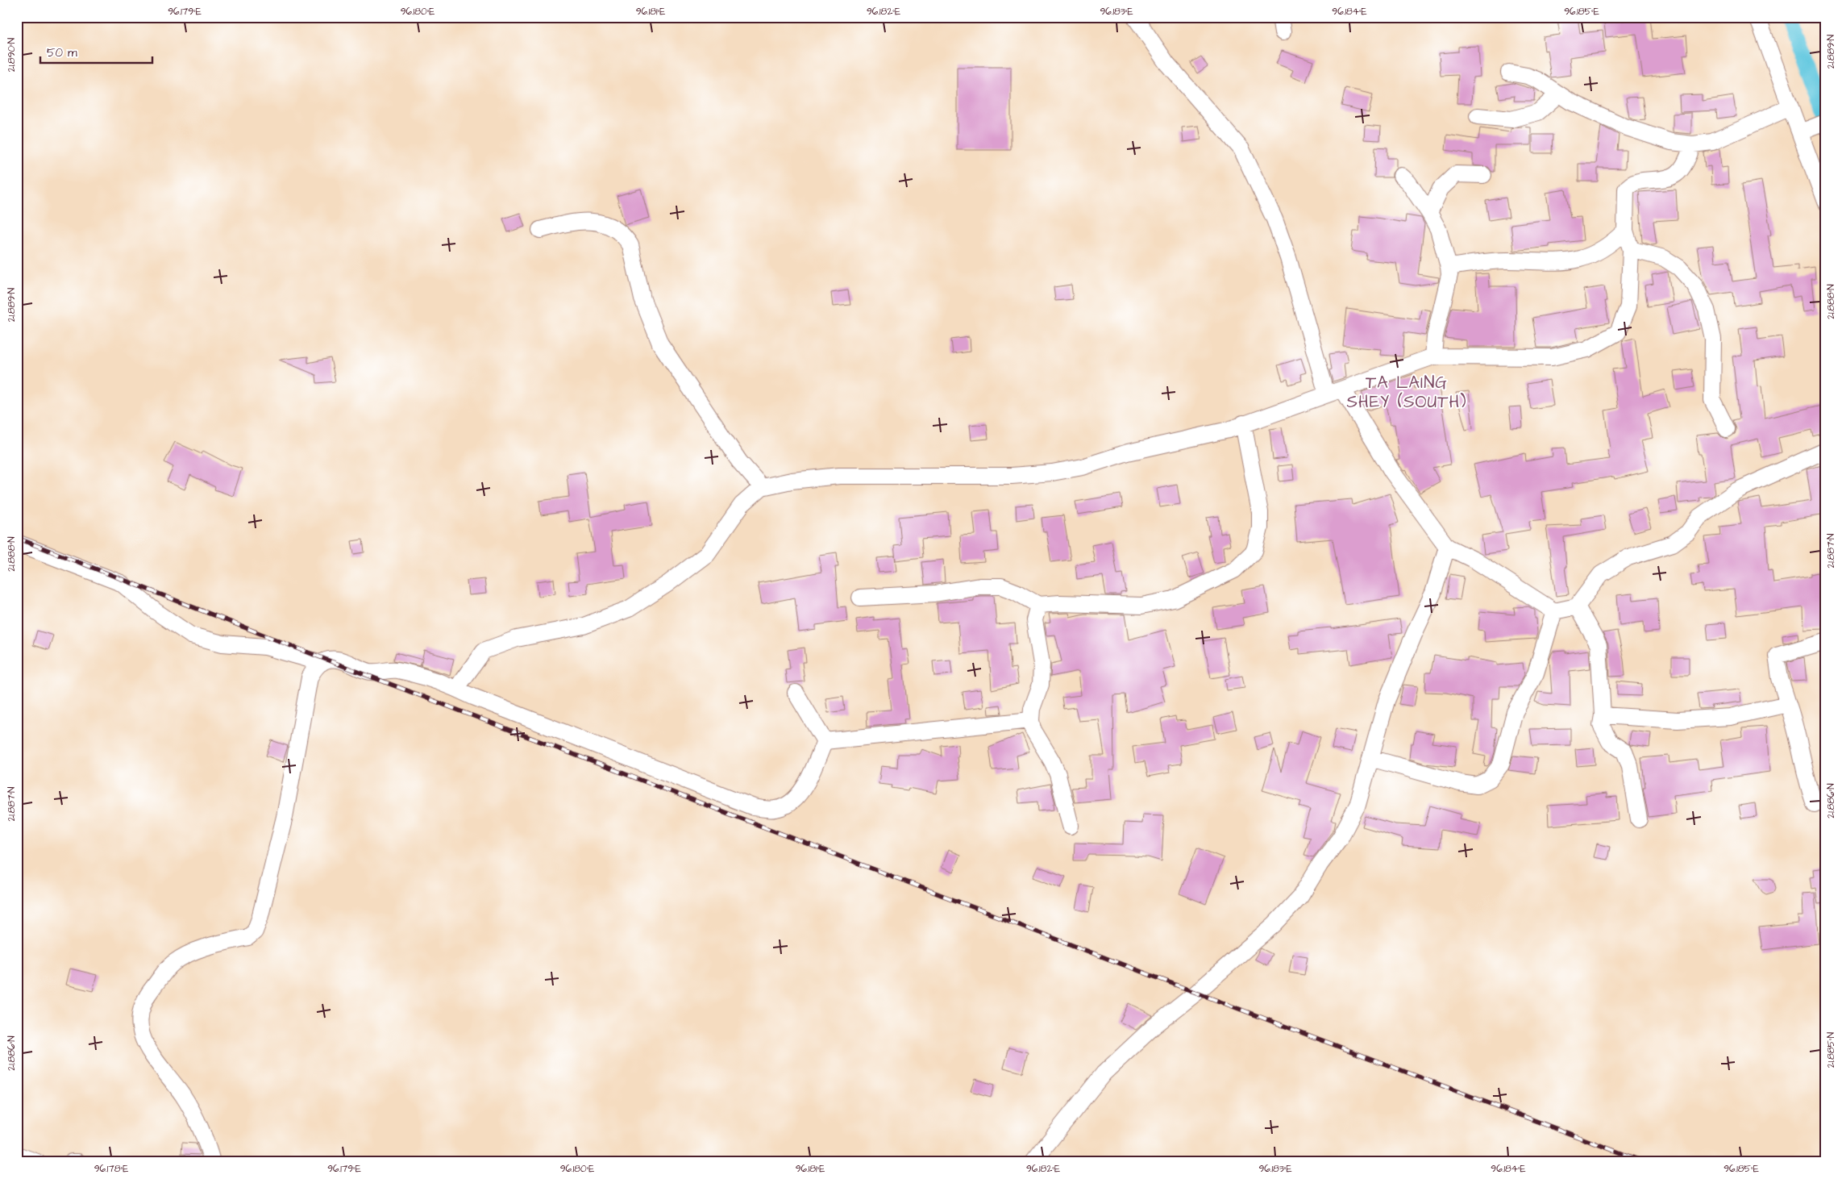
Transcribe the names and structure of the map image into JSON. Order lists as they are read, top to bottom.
{
  "districts": ["TA LAING SHEY (SOUTH)"],
  "scale_bar": "50 m",
  "coordinates": [
    "96.179°E",
    "96.180°E",
    "96.181°E",
    "96.182°E",
    "96.183°E",
    "96.184°E",
    "96.185°E",
    "21.889°N",
    "21.890°N",
    "21.888°N",
    "21.887°N",
    "21.886°N",
    "21.885°N",
    "96.178°E"
  ]
}
